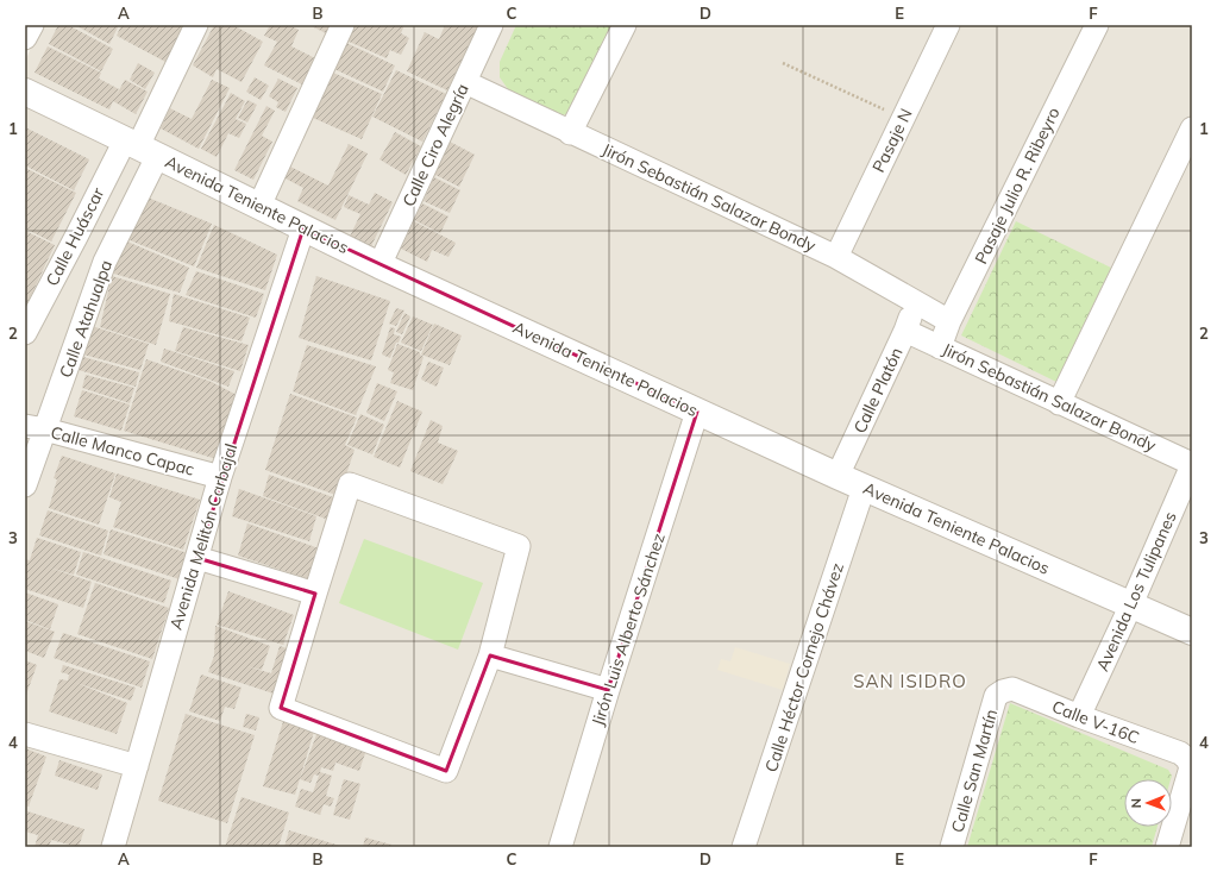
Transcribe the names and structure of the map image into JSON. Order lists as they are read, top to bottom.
{
  "streets": {
    "street": [
      "Pasaje N",
      "Calle Ciro Alegría",
      "Pasaje Julio R. Ribeyro",
      "Jirón Sebastián Salazar Bondy",
      "Avenida Teniente Palacios",
      "Calle Huáscar",
      "Calle Atahualpa",
      "Calle Platón",
      "Calle Manco Capac",
      "Avenida Melitón Carbajal",
      "Avenida Los Tulipanes",
      "Jirón Luis Alberto Sánchez",
      "Calle Héctor Cornejo Chávez",
      "Calle V-16C",
      "Calle San Martín"
    ]
  },
  "crossings": [
    ["Pasaje N", "Jirón Sebastián Salazar Bondy"],
    ["Calle Ciro Alegría", "Jirón Sebastián Salazar Bondy"],
    ["Calle Ciro Alegría", "Avenida Teniente Palacios"],
    ["Pasaje Julio R. Ribeyro", "Jirón Sebastián Salazar Bondy"],
    ["Jirón Sebastián Salazar Bondy", "Calle Platón"],
    ["Jirón Sebastián Salazar Bondy", "Avenida Los Tulipanes"],
    ["Avenida Teniente Palacios", "Calle Huáscar"],
    ["Avenida Teniente Palacios", "Calle Atahualpa"],
    ["Avenida Teniente Palacios", "Calle Platón"],
    ["Avenida Teniente Palacios", "Avenida Melitón Carbajal"],
    ["Avenida Teniente Palacios", "Avenida Los Tulipanes"],
    ["Avenida Teniente Palacios", "Jirón Luis Alberto Sánchez"],
    ["Avenida Teniente Palacios", "Calle Héctor Cornejo Chávez"],
    ["Calle Huáscar", "Calle Atahualpa"],
    ["Calle Atahualpa", "Calle Manco Capac"],
    ["Calle Manco Capac", "Avenida Melitón Carbajal"],
    ["Avenida Los Tulipanes", "Calle V-16C"],
    ["Calle V-16C", "Calle San Martín"]
  ],
  "districts": ["SAN ISIDRO"],
  "north": "left",
  "grid": {
    "columns": [
      "A",
      "B",
      "C",
      "D",
      "E",
      "F"
    ],
    "rows": [
      "1",
      "2",
      "3",
      "4"
    ]
  }
}
